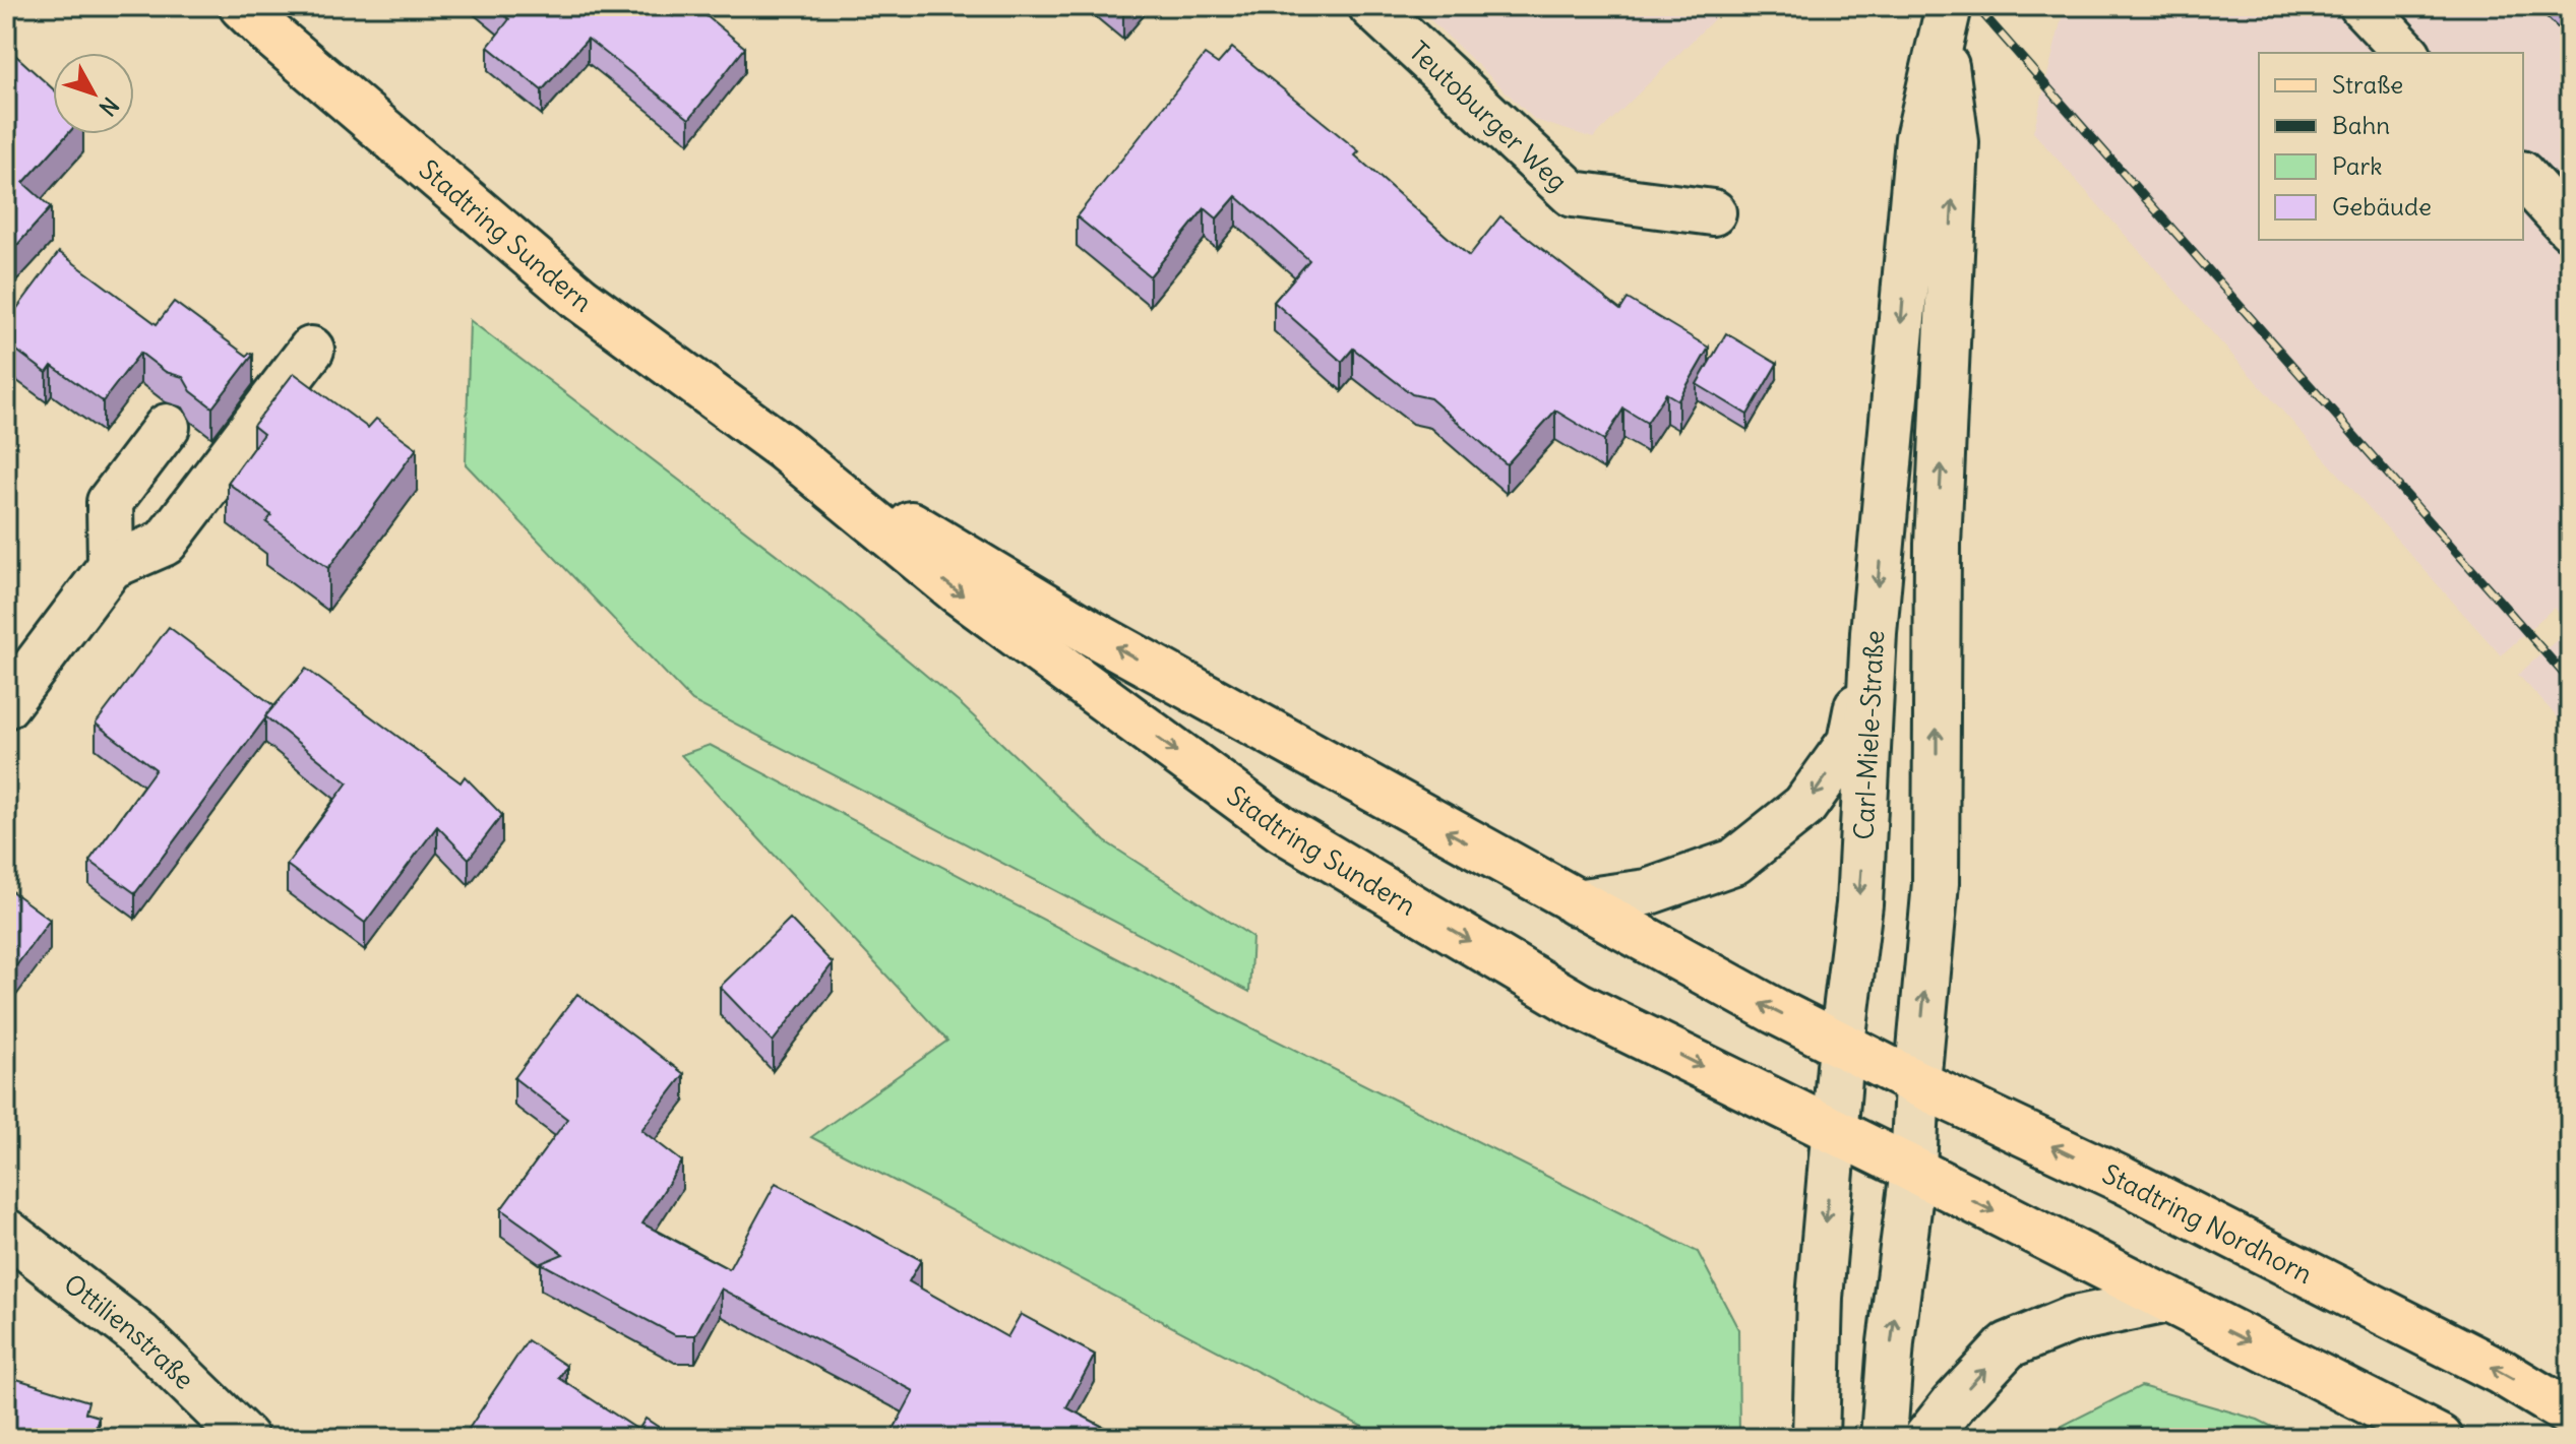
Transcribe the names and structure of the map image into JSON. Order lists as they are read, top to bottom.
{
  "streets": {
    "main road": ["Stadtring Sundern", "Stadtring Nordhorn"],
    "street": ["Teutoburger Weg", "Carl-Miele-Straße", "Ottilienstraße"]
  },
  "crossings": [
    ["Stadtring Sundern", "Carl-Miele-Straße"],
    ["Stadtring Sundern", "Stadtring Nordhorn"],
    ["Carl-Miele-Straße", "Stadtring Nordhorn"]
  ],
  "legend": [
    "Straße",
    "Bahn",
    "Park",
    "Gebäude"
  ],
  "north": "bottom right"
}
